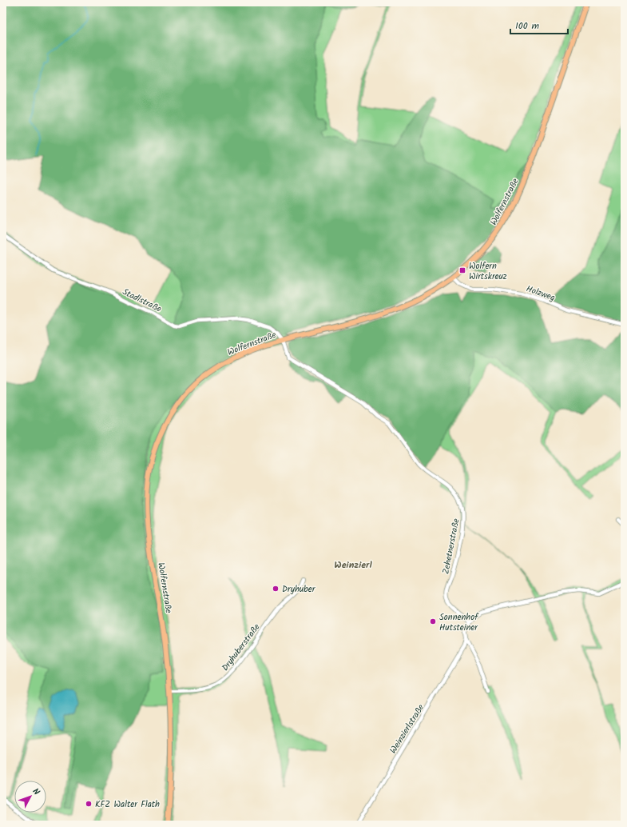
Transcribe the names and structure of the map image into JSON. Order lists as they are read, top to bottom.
{
  "streets": {
    "main road": ["Wolfernstraße"],
    "street": [
      "Holzweg",
      "Stadlstraße",
      "Zehetnerstraße",
      "Dryhuberstraße",
      "Weinzierlstraße"
    ]
  },
  "crossings": [
    ["Wolfernstraße", "Holzweg"],
    ["Wolfernstraße", "Stadlstraße"],
    ["Wolfernstraße", "Zehetnerstraße"],
    ["Wolfernstraße", "Dryhuberstraße"],
    ["Stadlstraße", "Zehetnerstraße"],
    ["Zehetnerstraße", "Weinzierlstraße"]
  ],
  "districts": ["Weinzierl"],
  "places": {
    "transit": ["Wolfern Wirtskreuz"],
    "other": ["Dryhuber", "Sonnenhof Hutsteiner", "KFZ Walter Flath"]
  },
  "scale_bar": "100 m",
  "north": "top right"
}
